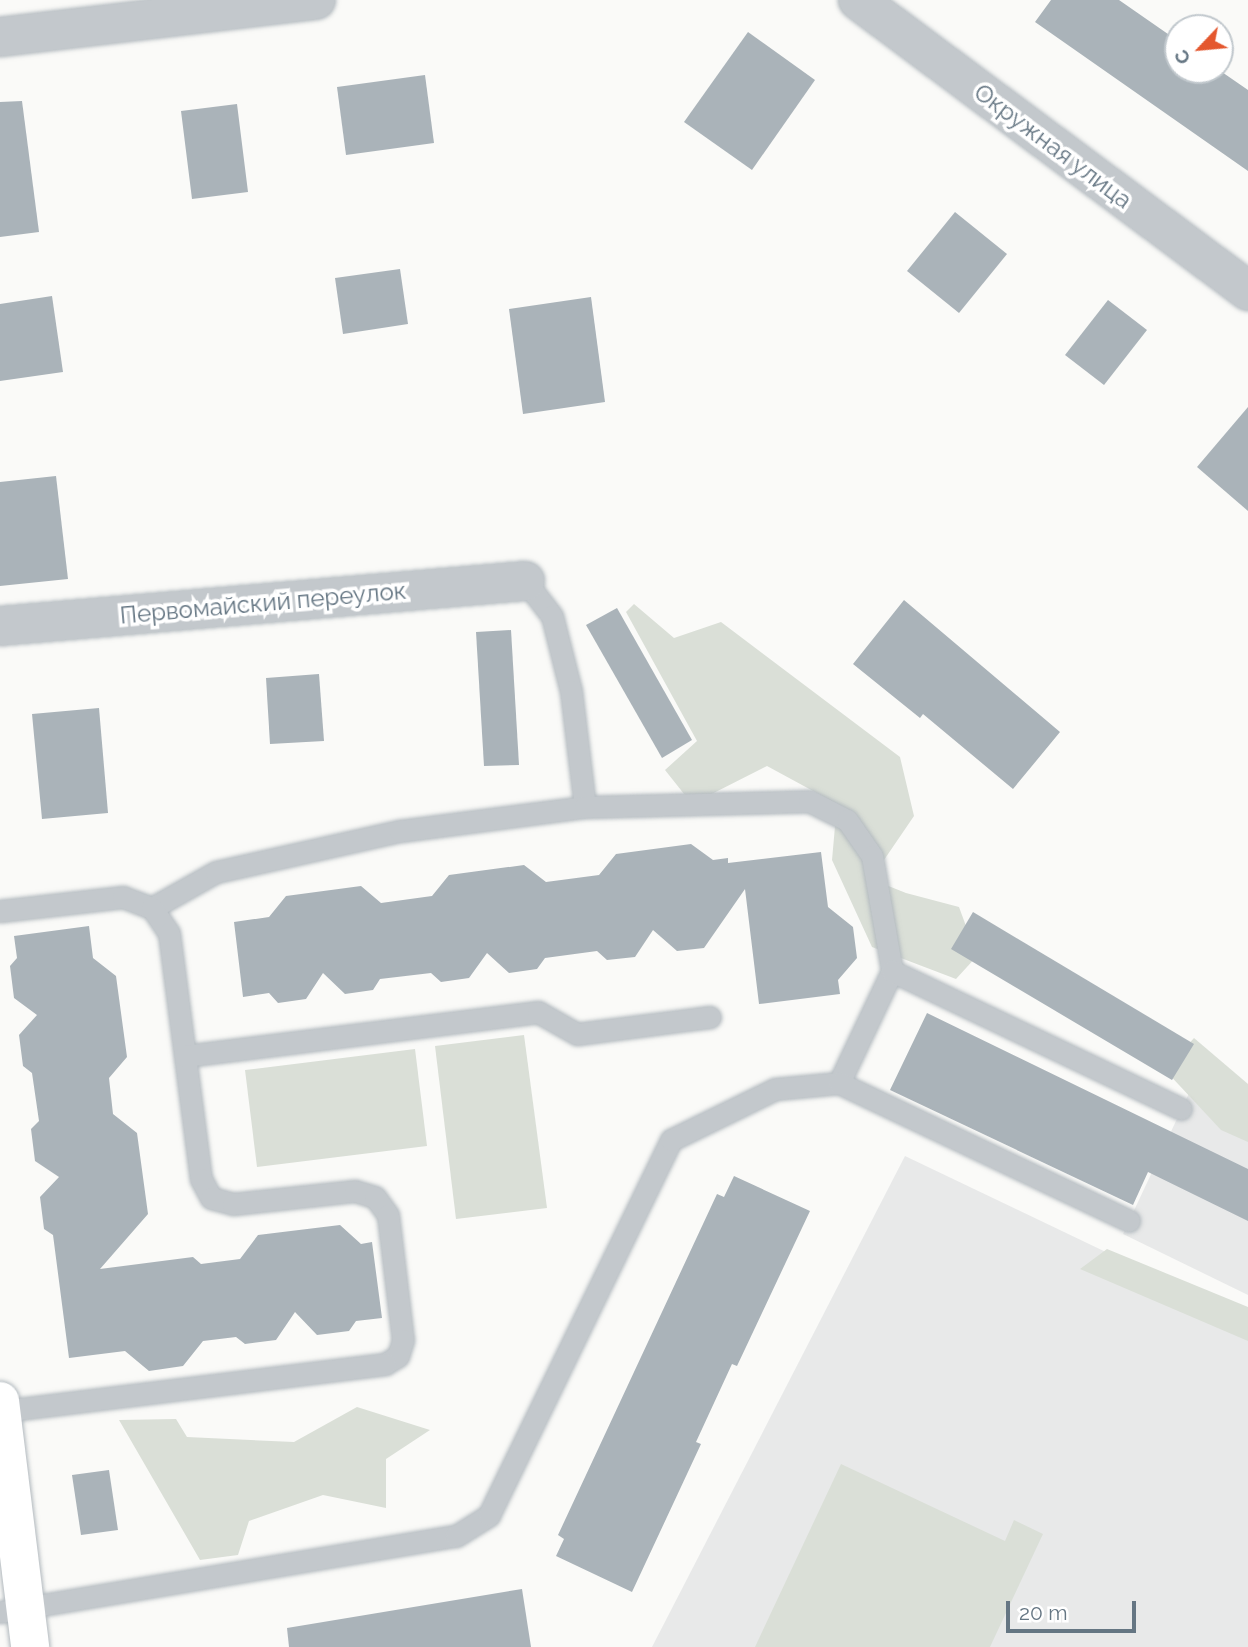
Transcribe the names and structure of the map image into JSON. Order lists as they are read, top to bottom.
{
  "streets": {
    "street": ["Окружная улица", "Первомайский переулок"]
  },
  "scale_bar": "20 m",
  "north": "bottom left"
}
